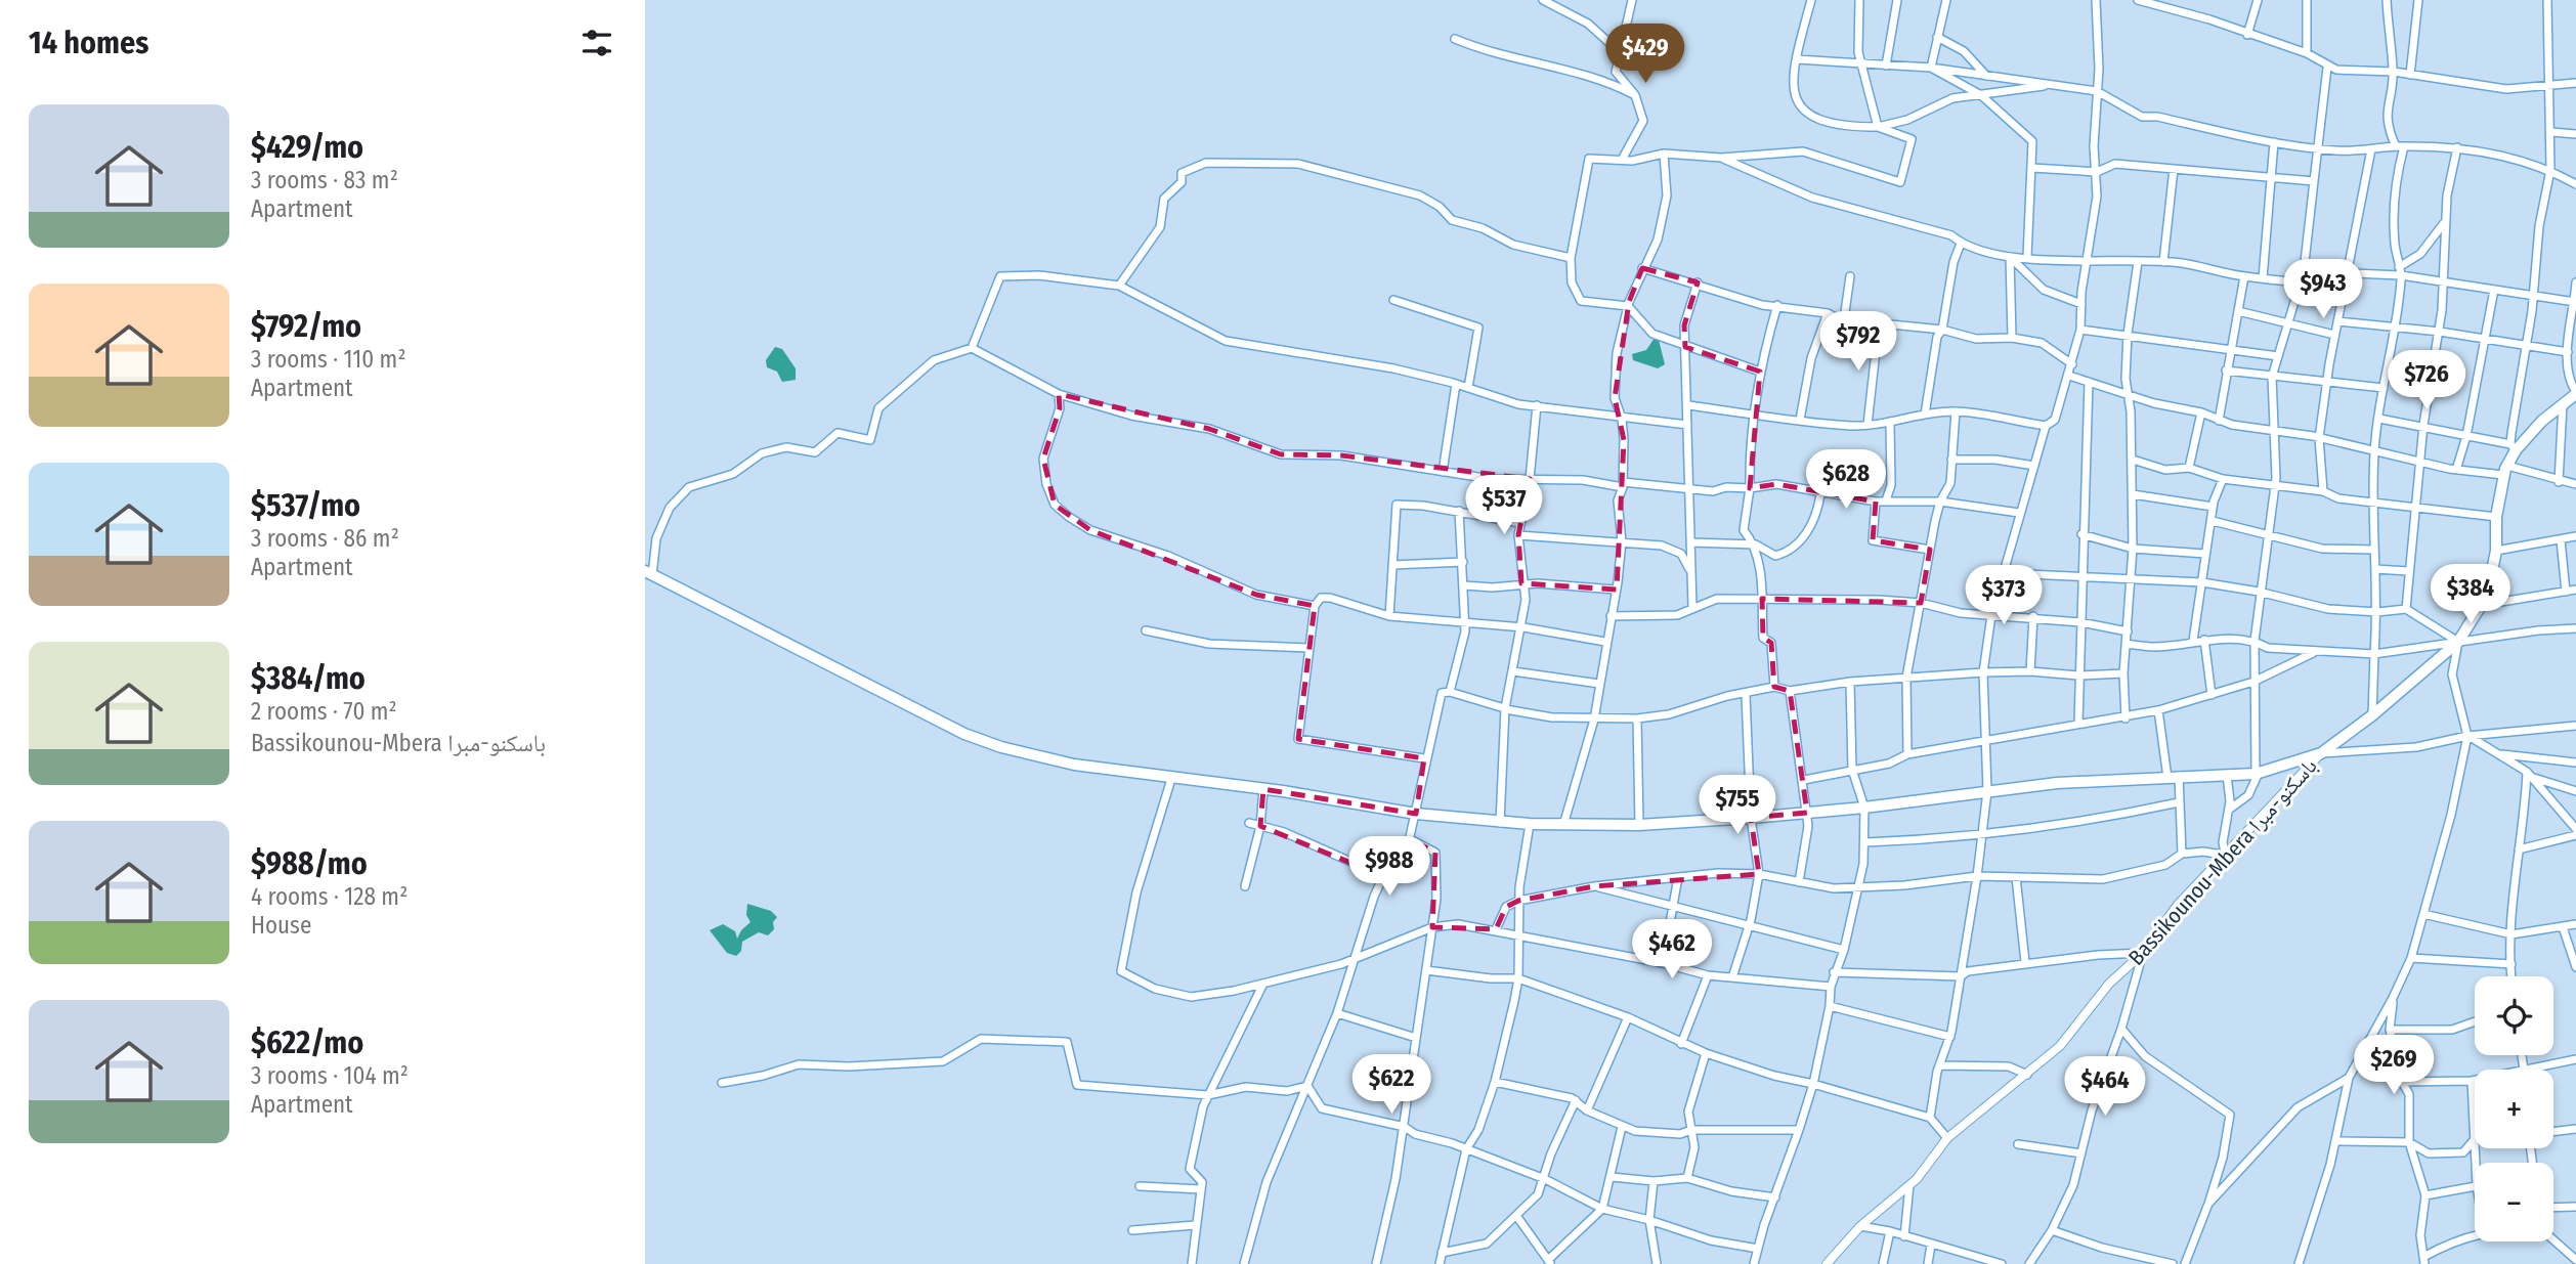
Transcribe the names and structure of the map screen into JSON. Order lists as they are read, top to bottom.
{
  "streets": {
    "main road": ["Bassikounou-Mbera باسكنو-مبرا"]
  },
  "page": {
    "heading": "14 homes",
    "price": [
      "$429",
      "$943",
      "$792",
      "$726",
      "$628",
      "$537",
      "$384",
      "$373",
      "$755",
      "$988",
      "$462",
      "$269",
      "$622",
      "$464"
    ],
    "list": [
      {
        "name": "$429/mo",
        "note": "3 rooms · 83 m² · Apartment"
      },
      {
        "name": "$792/mo",
        "note": "3 rooms · 110 m² · Apartment"
      },
      {
        "name": "$537/mo",
        "note": "3 rooms · 86 m² · Apartment"
      },
      {
        "name": "$384/mo",
        "note": "2 rooms · 70 m² · Bassikounou-Mbera باسكنو-مبرا"
      },
      {
        "name": "$988/mo",
        "note": "4 rooms · 128 m² · House"
      },
      {
        "name": "$622/mo",
        "note": "3 rooms · 104 m² · Apartment"
      }
    ],
    "map_buttons": ["+", "−"]
  }
}
